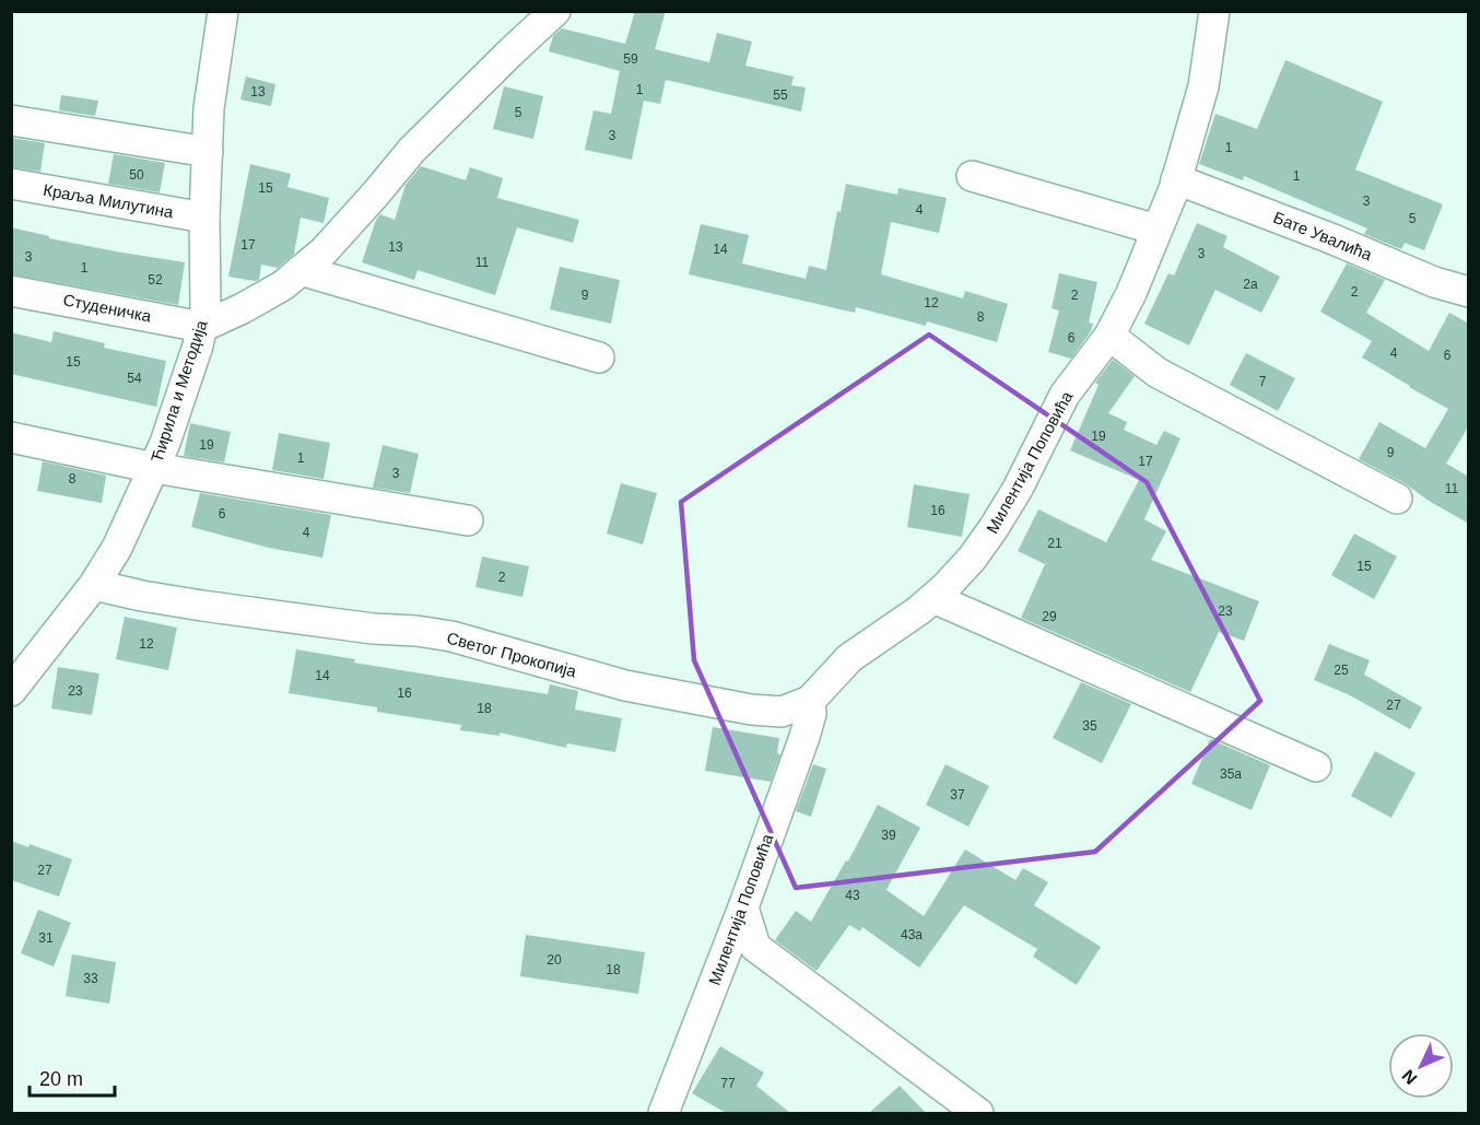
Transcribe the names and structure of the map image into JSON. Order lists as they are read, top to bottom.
{
  "streets": {
    "street": [
      "Краља Милутина",
      "Бате Увалића",
      "Студеничка",
      "Ћирила и Методија",
      "Милентија Поповића",
      "Светог Прокопија"
    ]
  },
  "crossings": [
    ["Краља Милутина", "Ћирила и Методија"],
    ["Бате Увалића", "Милентија Поповића"],
    ["Студеничка", "Ћирила и Методија"],
    ["Ћирила и Методија", "Светог Прокопија"],
    ["Милентија Поповића", "Светог Прокопија"]
  ],
  "house_numbers": [
    "59",
    "1",
    "13",
    "55",
    "5",
    "3",
    "1",
    "50",
    "1",
    "15",
    "3",
    "4",
    "5",
    "17",
    "13",
    "14",
    "3",
    "3",
    "11",
    "1",
    "52",
    "2a",
    "2",
    "9",
    "2",
    "12",
    "8",
    "6",
    "4",
    "6",
    "15",
    "54",
    "7",
    "19",
    "19",
    "9",
    "1",
    "17",
    "3",
    "8",
    "11",
    "16",
    "6",
    "4",
    "21",
    "15",
    "2",
    "23",
    "29",
    "12",
    "25",
    "14",
    "23",
    "16",
    "27",
    "18",
    "35",
    "35a",
    "37",
    "39",
    "27",
    "43",
    "43a",
    "31",
    "20",
    "18",
    "33",
    "77"
  ],
  "scale_bar": "20 m",
  "north": "bottom left"
}
